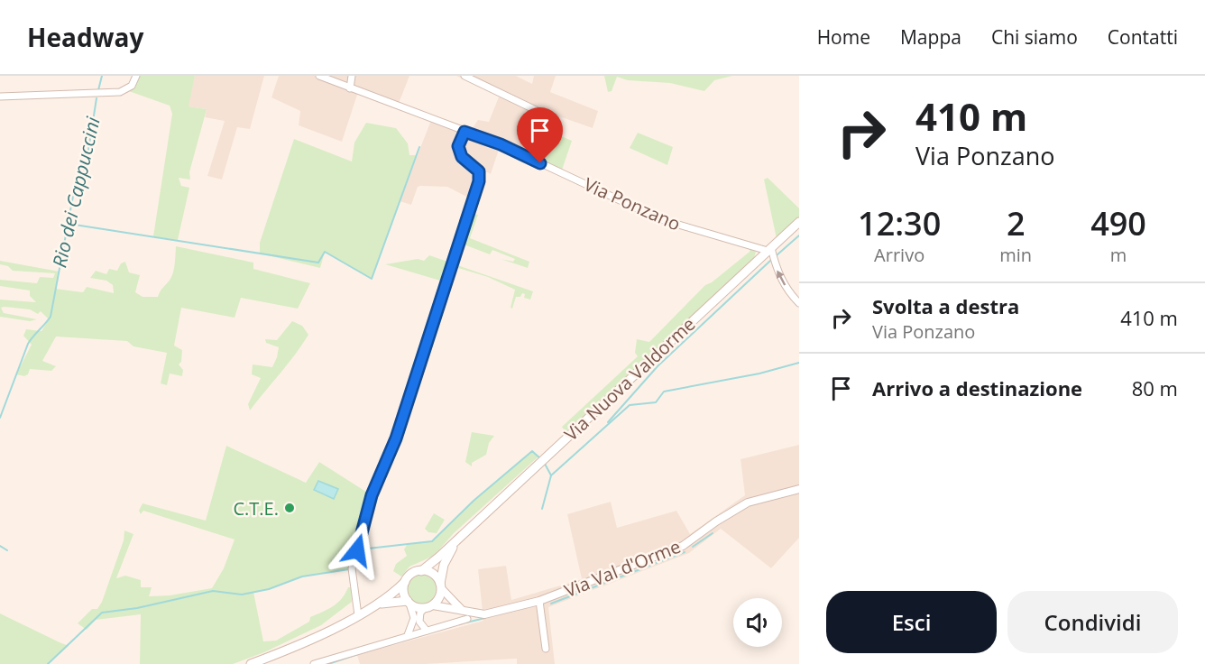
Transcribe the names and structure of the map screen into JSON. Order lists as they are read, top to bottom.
{
  "streets": {
    "main road": ["Via Nuova Valdorme"],
    "street": ["Via Ponzano", "Via Val d'Orme"]
  },
  "crossings": [
    ["Via Ponzano", "Via Nuova Valdorme"],
    ["Via Nuova Valdorme", "Via Val d'Orme"]
  ],
  "water": ["Rio dei Cappuccini"],
  "places": ["C.T.E."],
  "page": {
    "header": "Headway",
    "nav": [
      "Home",
      "Mappa",
      "Chi siamo",
      "Contatti"
    ],
    "turn": ["410 m", "Via Ponzano"],
    "eta": [
      "12:30",
      "Arrivo",
      "2",
      "min",
      "490",
      "m"
    ],
    "list": [
      {
        "name": "Svolta a destra",
        "note": "Via Ponzano",
        "value": "410 m"
      },
      {
        "name": "Arrivo a destinazione",
        "value": "80 m"
      }
    ],
    "buttons": ["Esci", "Condividi"]
  }
}
